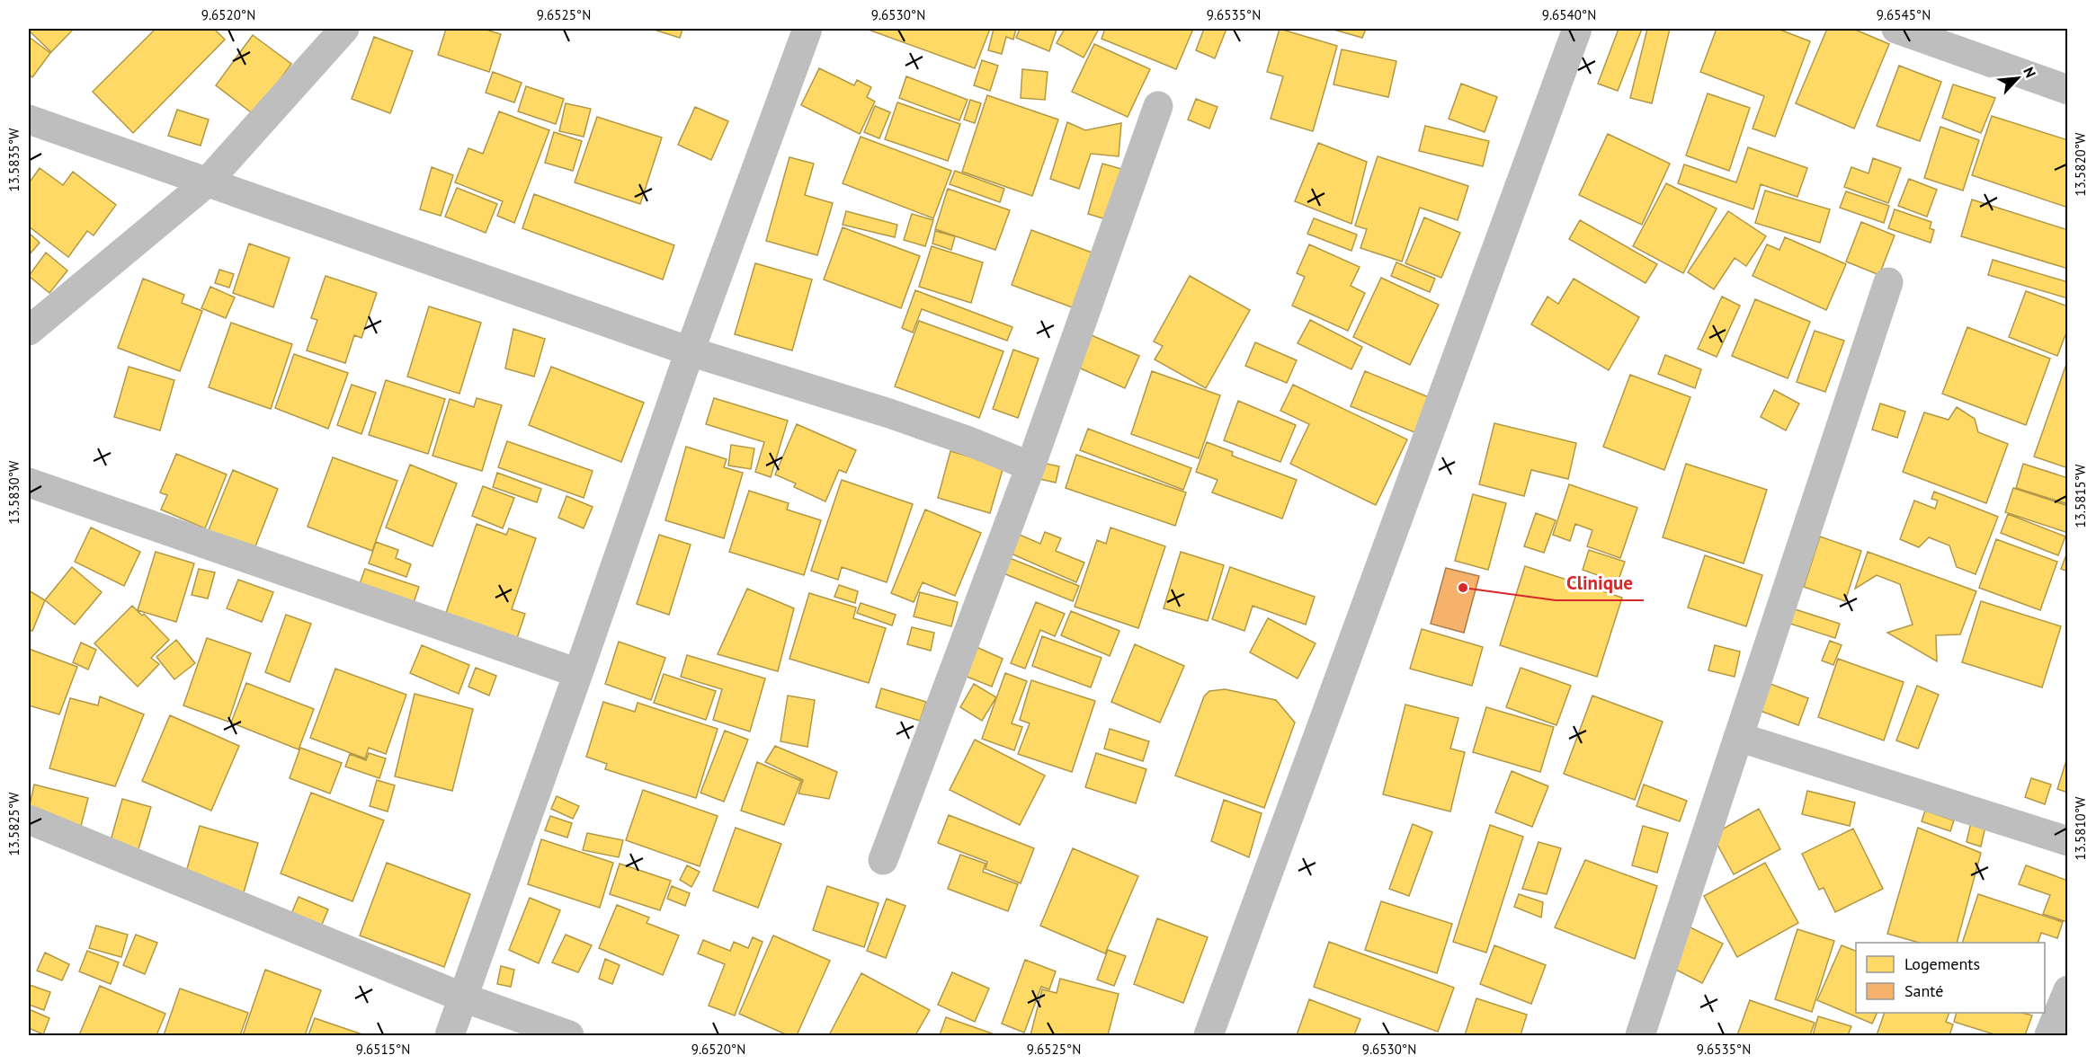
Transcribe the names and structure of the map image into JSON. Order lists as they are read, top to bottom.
{
  "places": ["Clinique"],
  "legend": ["Logements", "Santé"],
  "north": "top right",
  "coordinates": [
    "9.6520°N",
    "9.6525°N",
    "9.6530°N",
    "9.6535°N",
    "9.6540°N",
    "9.6545°N",
    "13.5835°W",
    "13.5820°W",
    "13.5830°W",
    "13.5815°W",
    "13.5825°W",
    "13.5810°W",
    "9.6515°N"
  ]
}
